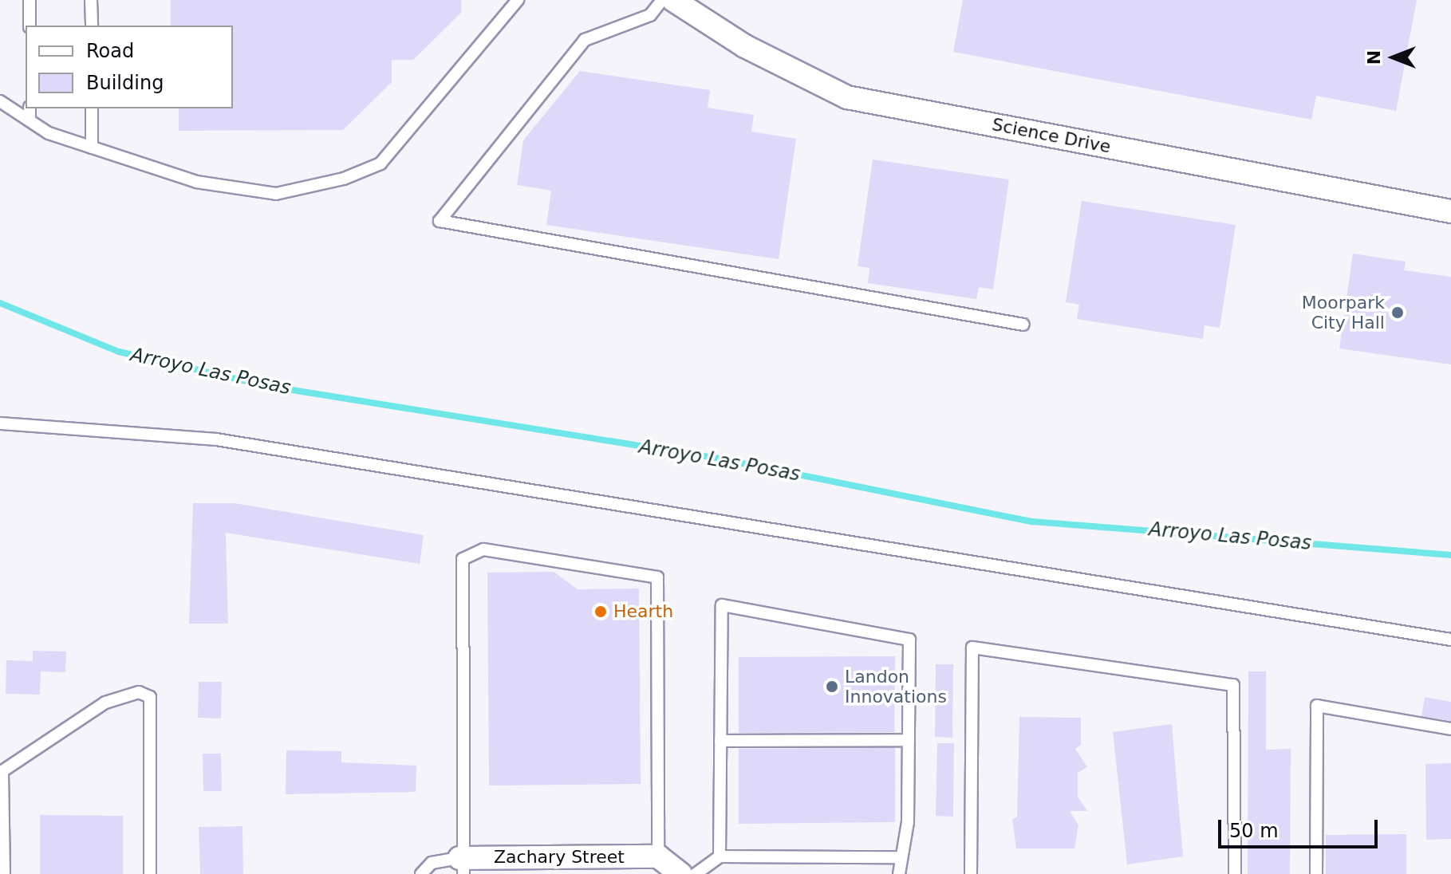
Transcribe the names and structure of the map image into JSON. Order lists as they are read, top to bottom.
{
  "streets": {
    "street": ["Science Drive", "Zachary Street"]
  },
  "water": ["Arroyo Las Posas"],
  "places": ["Moorpark City Hall", "Hearth", "Landon Innovations"],
  "legend": ["Road", "Building"],
  "scale_bar": "50 m",
  "north": "left"
}
